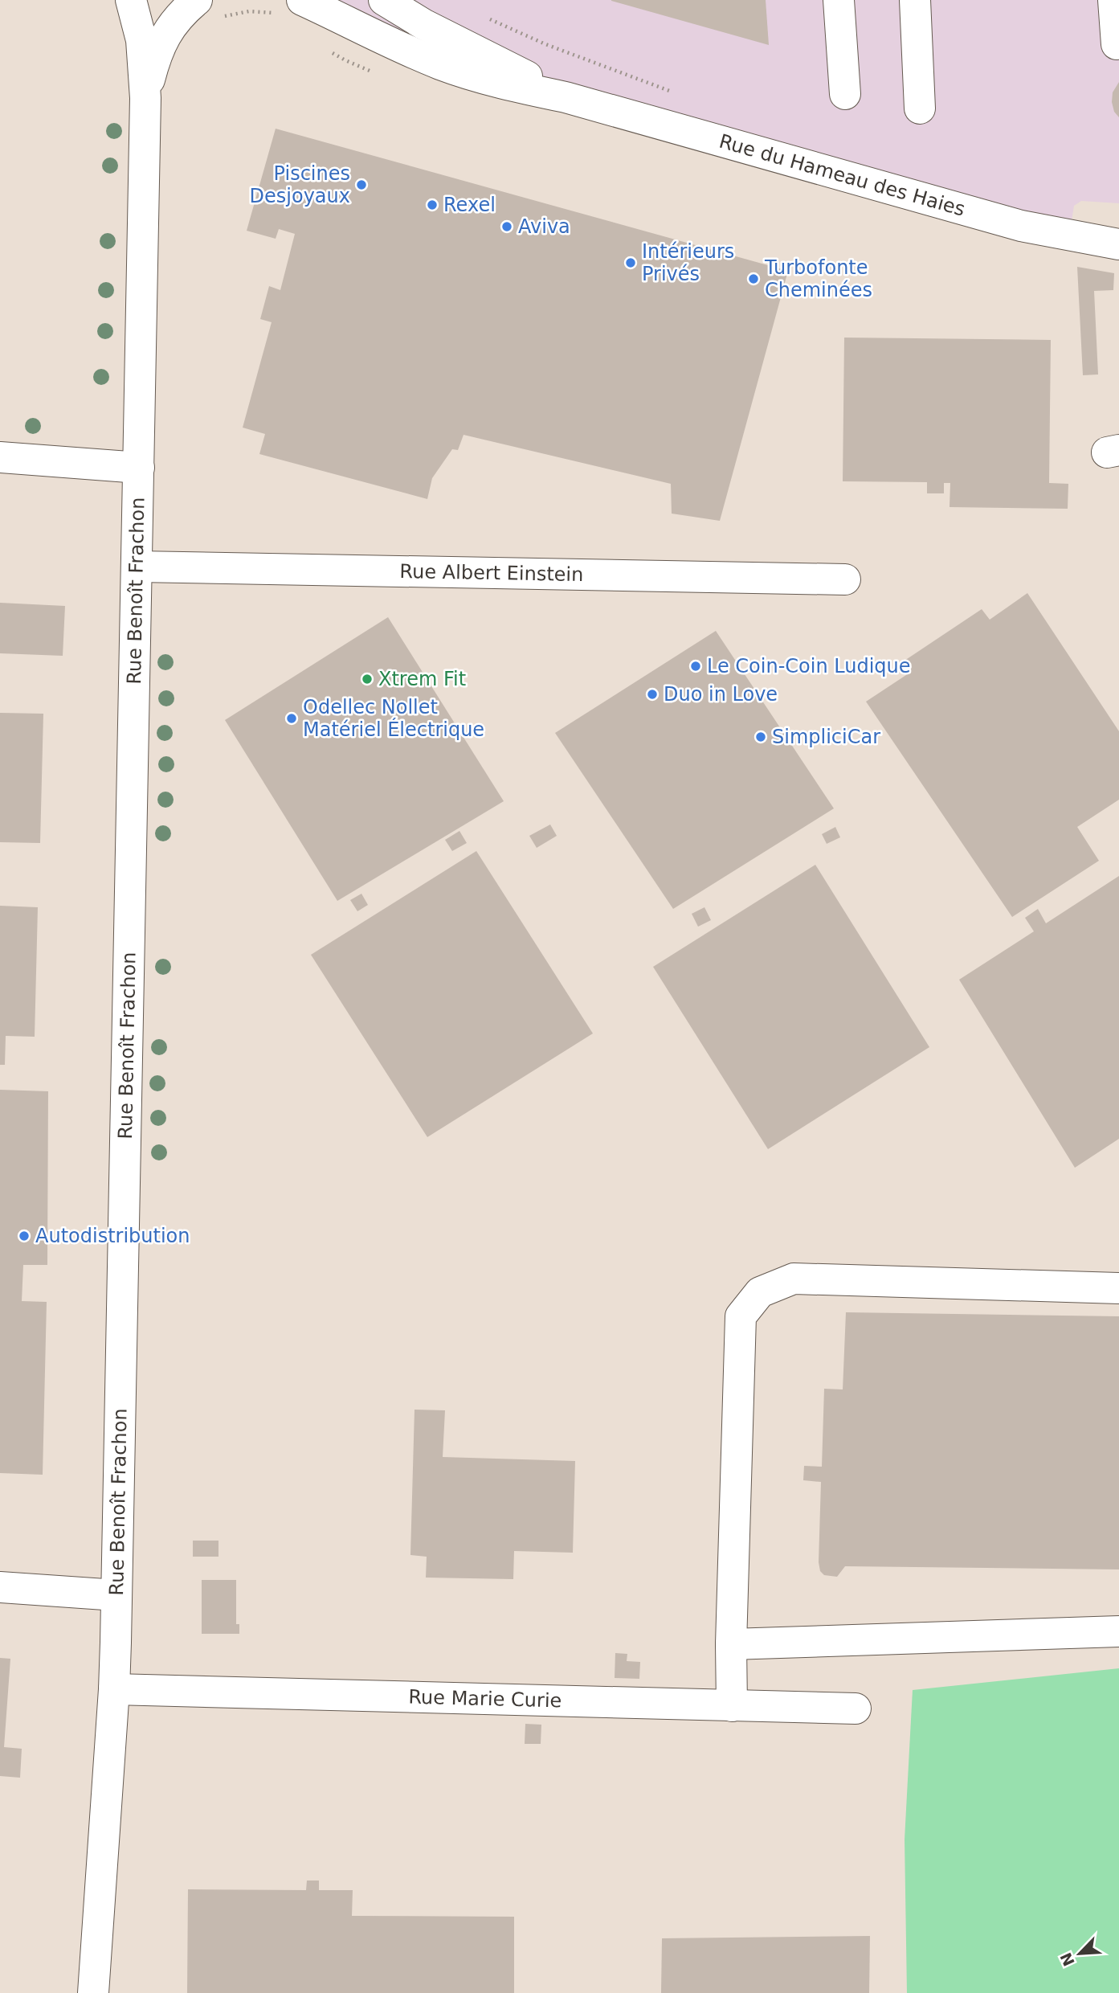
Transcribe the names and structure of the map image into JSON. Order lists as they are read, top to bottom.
{
  "streets": {
    "street": [
      "Rue du Hameau des Haies",
      "Rue Albert Einstein",
      "Rue Benoît Frachon",
      "Rue Marie Curie"
    ]
  },
  "crossings": [
    ["Rue Albert Einstein", "Rue Benoît Frachon"],
    ["Rue Benoît Frachon", "Rue Marie Curie"]
  ],
  "places": [
    "Piscines Desjoyaux",
    "Rexel",
    "Aviva",
    "Intérieurs Privés",
    "Turbofonte Cheminées",
    "Le Coin-Coin Ludique",
    "Xtrem Fit",
    "Duo in Love",
    "Odellec Nollet Matériel Électrique",
    "SimpliciCar",
    "Autodistribution"
  ],
  "north": "bottom left"
}
